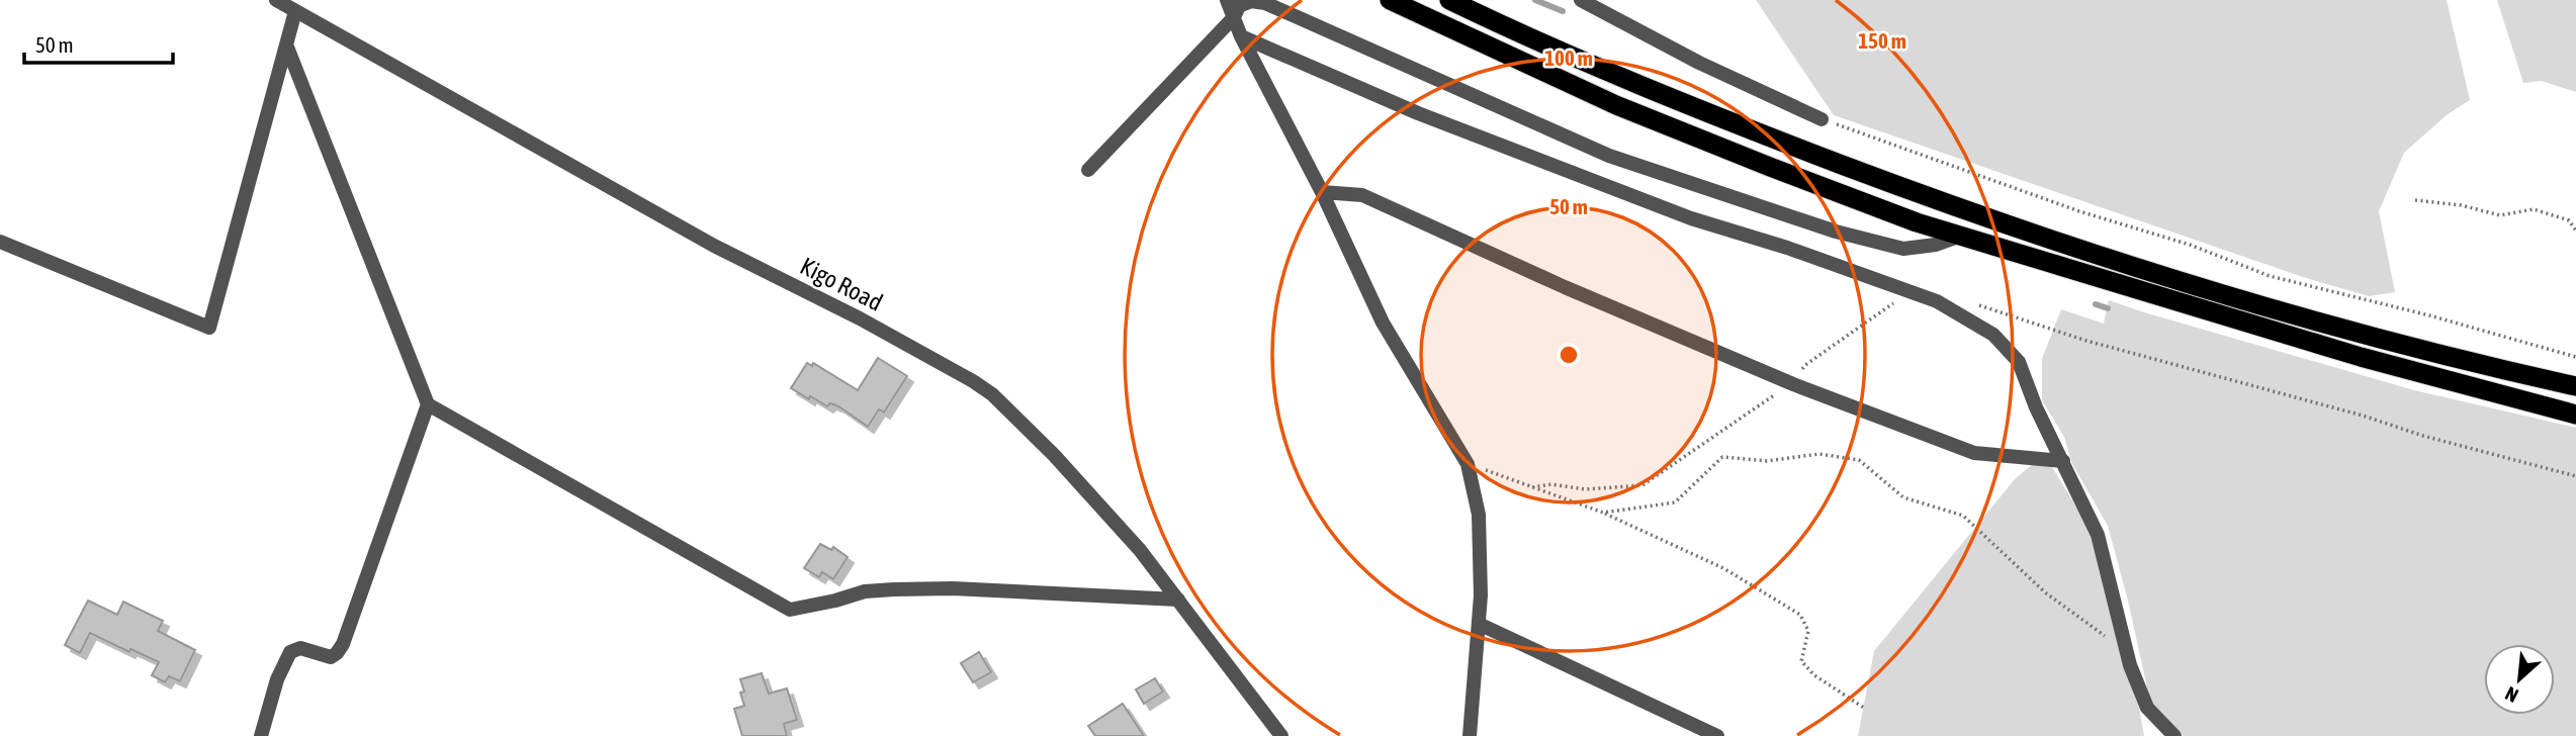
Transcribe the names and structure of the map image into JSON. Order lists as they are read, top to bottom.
{
  "streets": {
    "street": ["Kigo Road"]
  },
  "scale_bar": "50 m",
  "north": "bottom left",
  "rings": ["150 m", "100 m", "50 m"]
}
